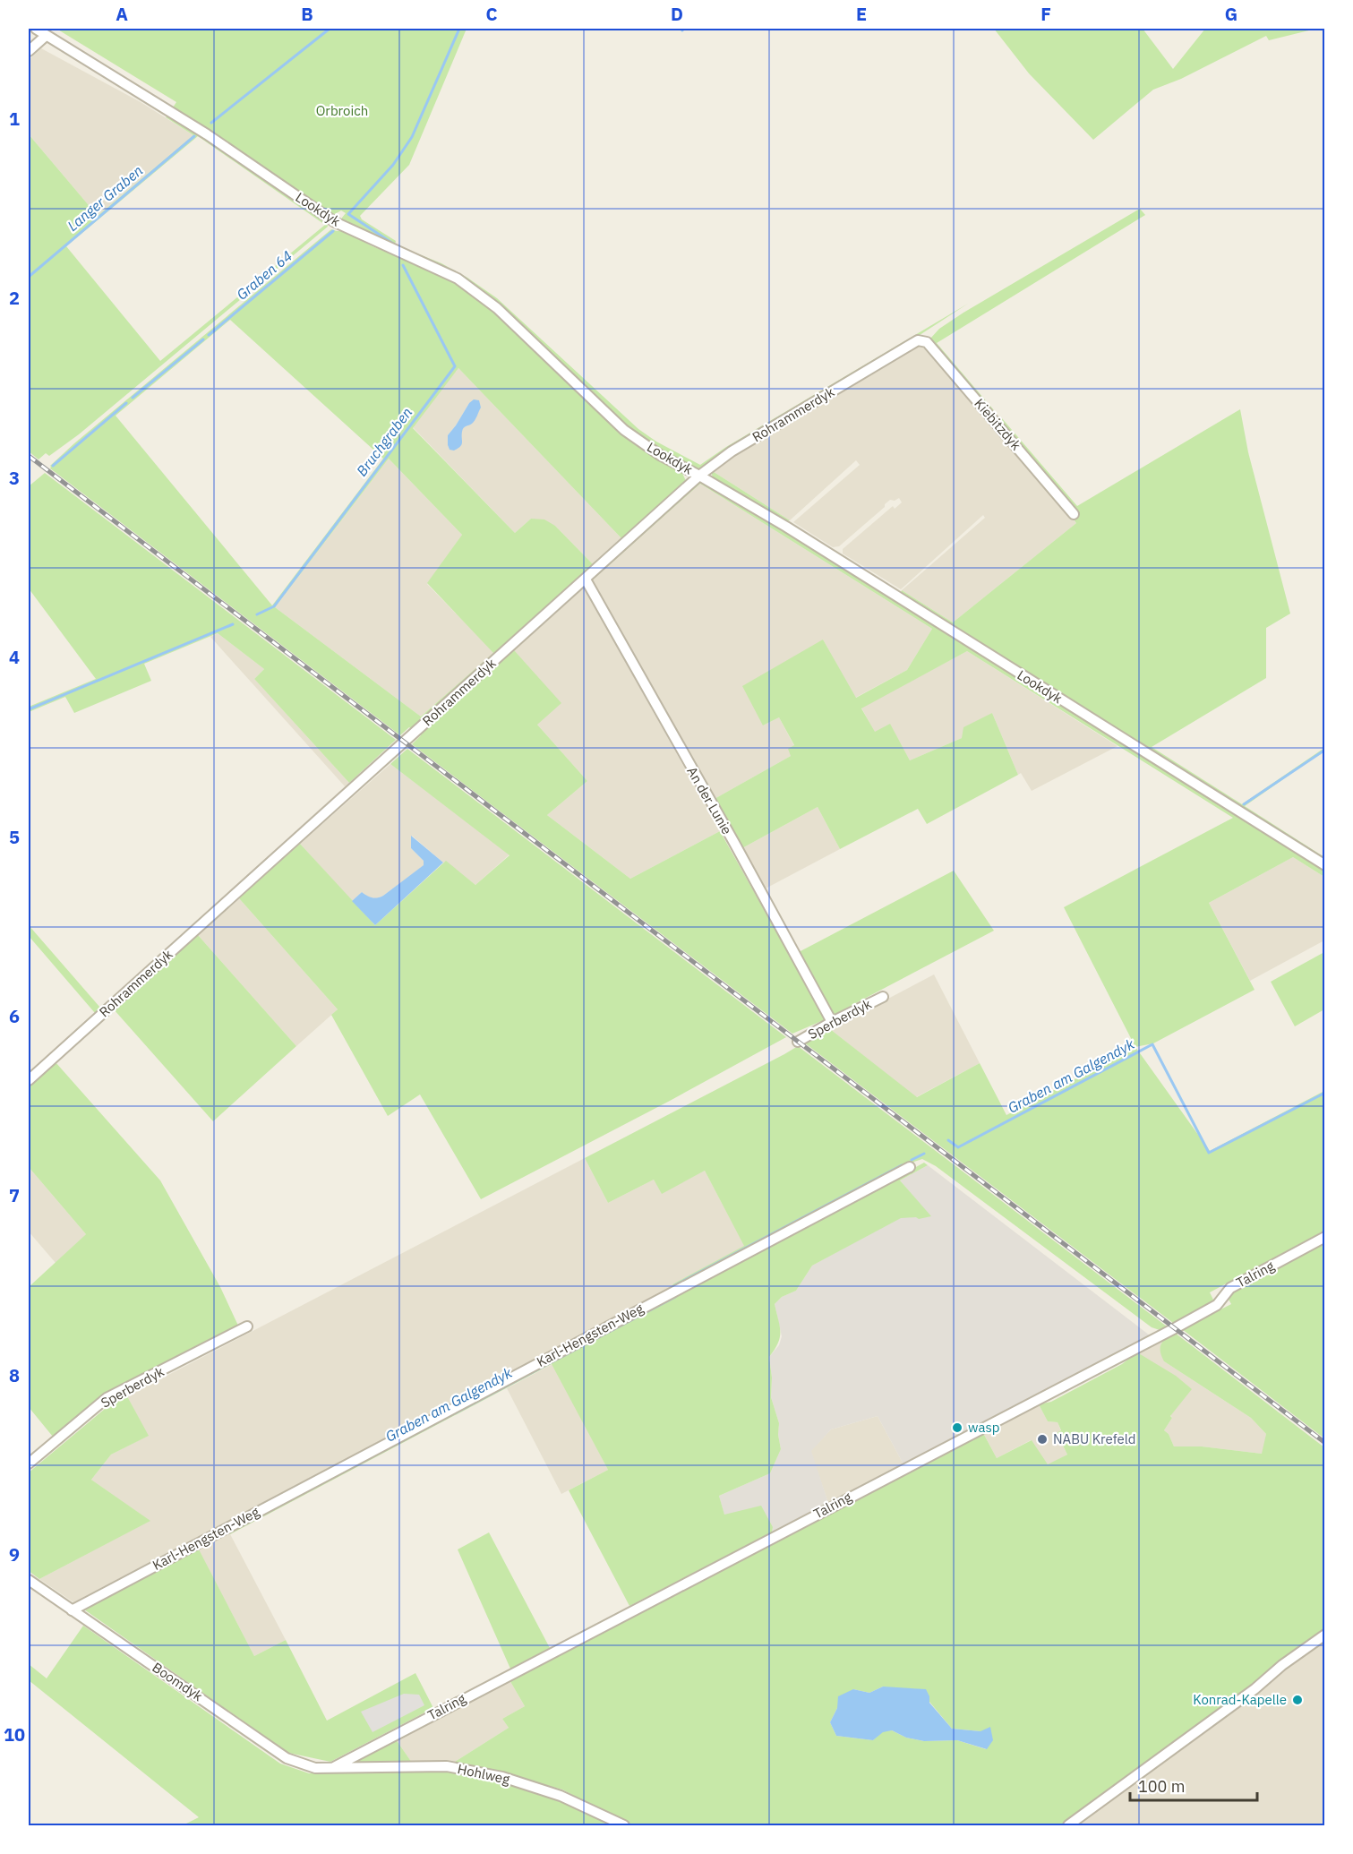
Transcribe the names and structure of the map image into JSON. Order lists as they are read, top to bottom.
{
  "streets": {
    "street": [
      "Lookdyk",
      "Rohrammerdyk",
      "Kiebitzdyk",
      "An der Lunie",
      "Sperberdyk",
      "Talring",
      "Karl-Hengsten-Weg",
      "Boomdyk",
      "Hohlweg"
    ]
  },
  "crossings": [
    ["Lookdyk", "Rohrammerdyk"],
    ["Rohrammerdyk", "Kiebitzdyk"],
    ["Rohrammerdyk", "An der Lunie"],
    ["An der Lunie", "Sperberdyk"],
    ["Talring", "Boomdyk"],
    ["Talring", "Hohlweg"],
    ["Karl-Hengsten-Weg", "Boomdyk"],
    ["Boomdyk", "Hohlweg"]
  ],
  "water": [
    "Langer Graben",
    "Graben 64",
    "Bruchgraben",
    "Graben am Galgendyk"
  ],
  "parks": ["Orbroich"],
  "places": ["wasp", "NABU Krefeld", "Konrad-Kapelle"],
  "scale_bar": "100 m",
  "grid": {
    "columns": [
      "A",
      "B",
      "C",
      "D",
      "E",
      "F",
      "G"
    ],
    "rows": [
      "1",
      "2",
      "3",
      "4",
      "5",
      "6",
      "7",
      "8",
      "9",
      "10"
    ]
  }
}
